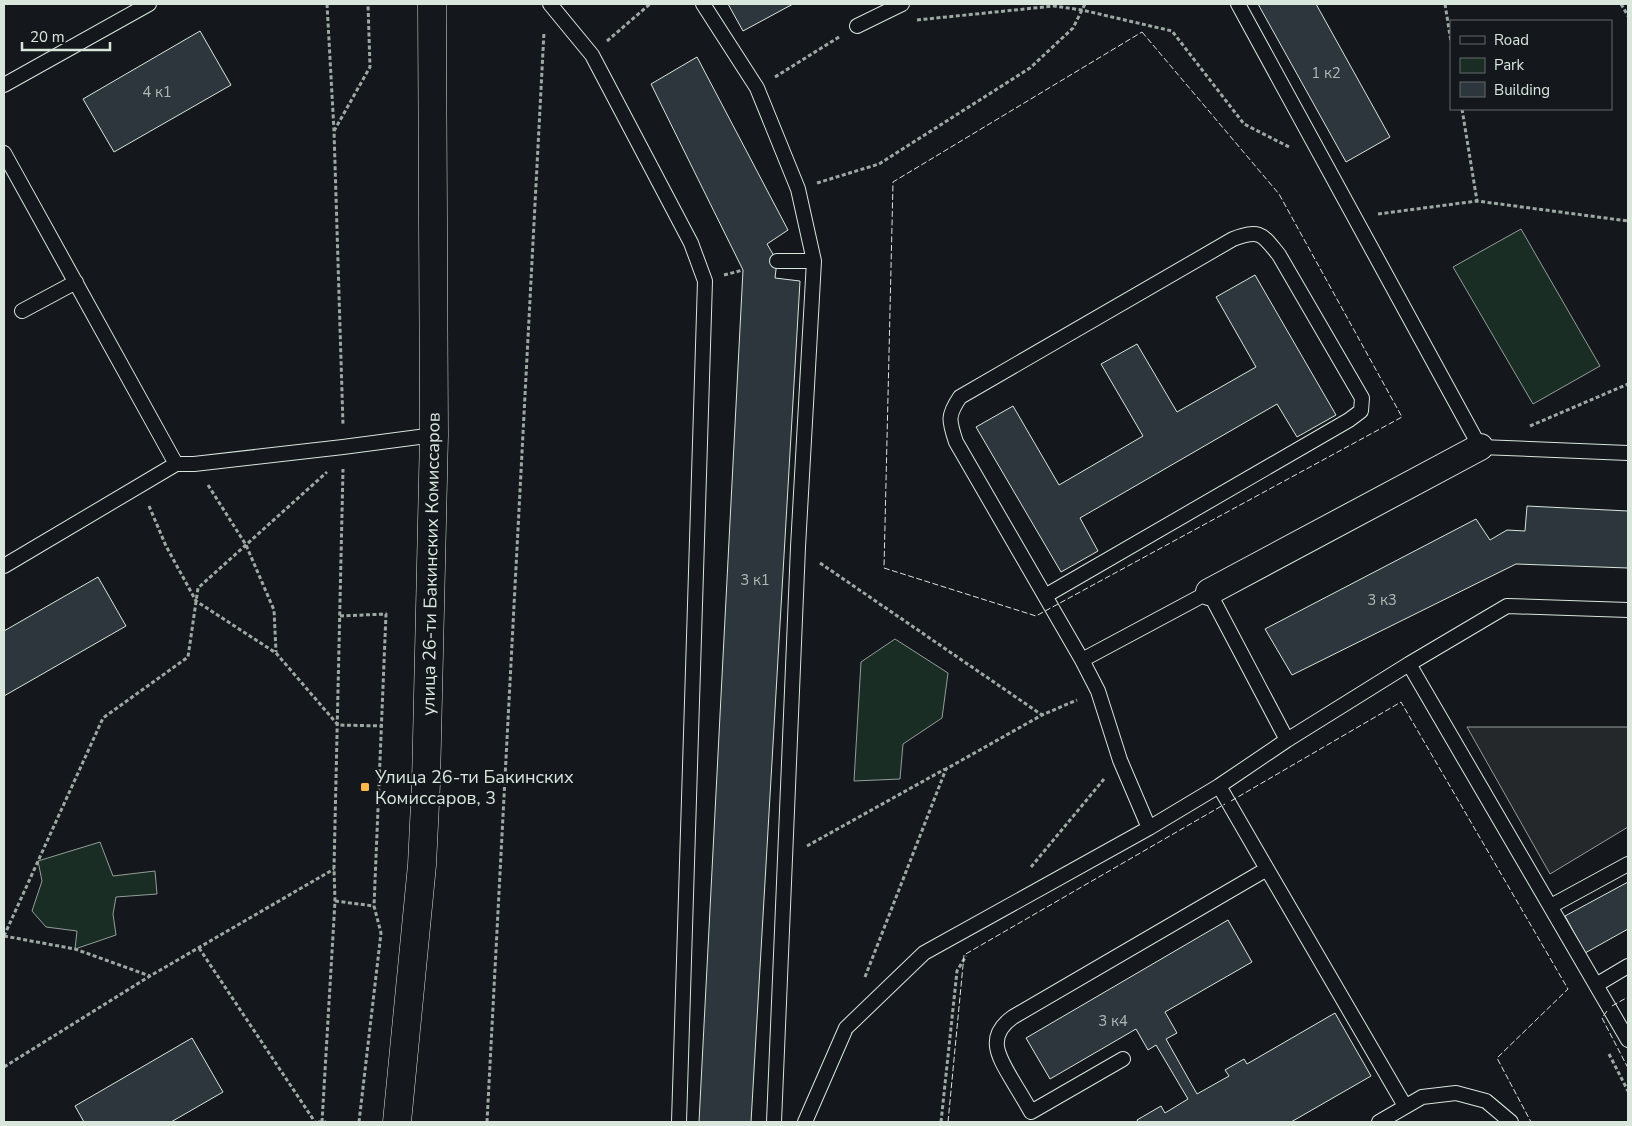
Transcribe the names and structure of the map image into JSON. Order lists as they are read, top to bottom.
{
  "streets": {
    "main road": ["улица 26-ти Бакинских Комиссаров"]
  },
  "places": {
    "transit": ["Улица 26-ти Бакинских Комиссаров, 3"]
  },
  "house_numbers": [
    "1 к2",
    "4 к1",
    "3 к1",
    "3 к3",
    "3 к4"
  ],
  "legend": ["Road", "Park", "Building"],
  "scale_bar": "20 m"
}
